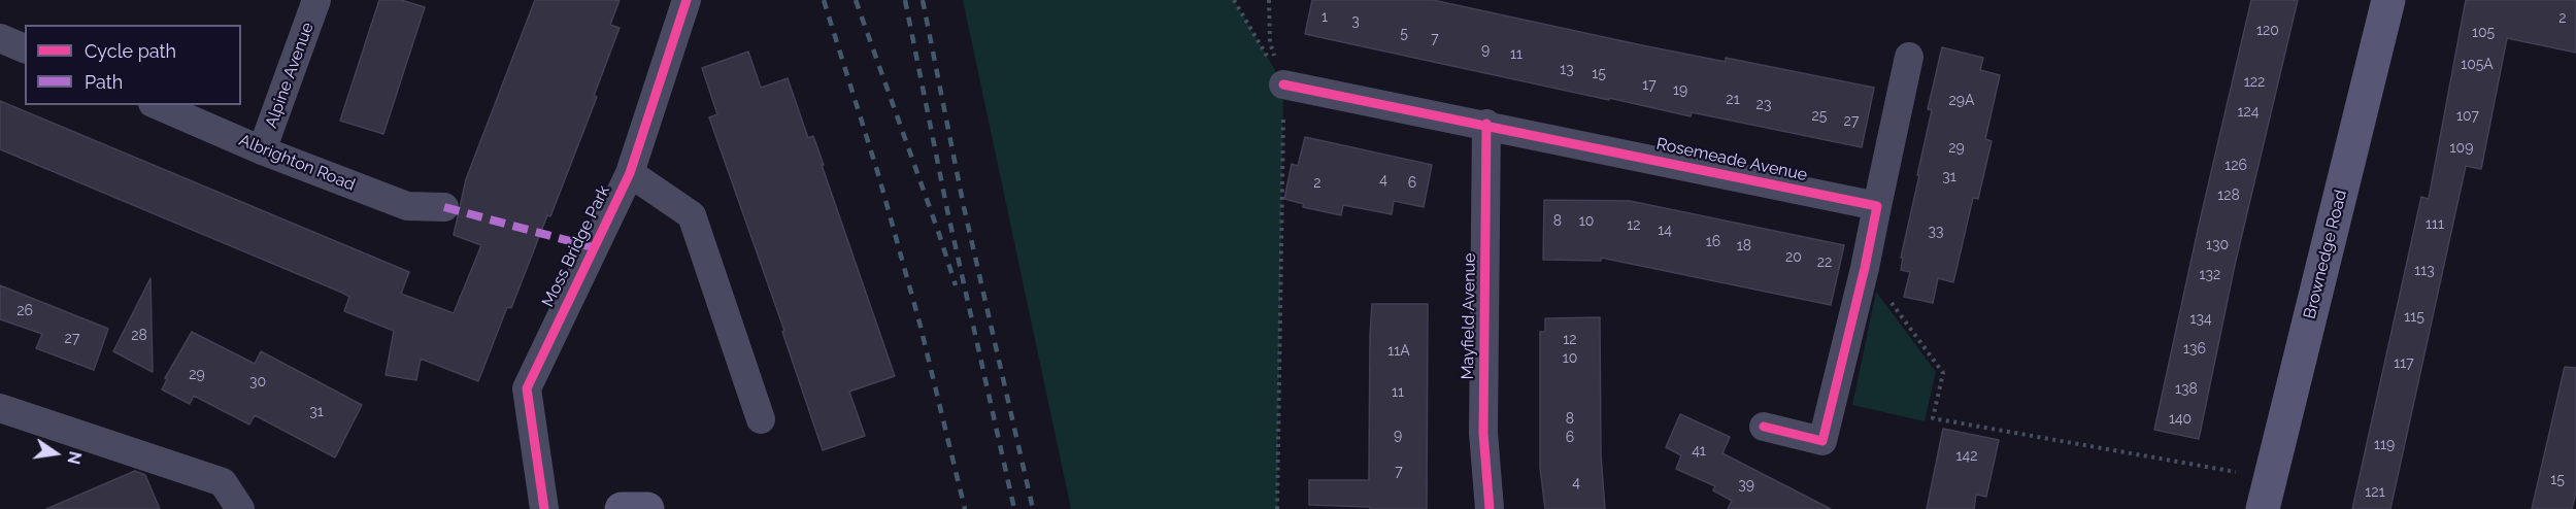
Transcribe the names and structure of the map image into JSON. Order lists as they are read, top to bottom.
{
  "streets": {
    "main road": ["Brownedge Road"],
    "street": [
      "Alpine Avenue",
      "Rosemeade Avenue",
      "Albrighton Road",
      "Moss Bridge Park",
      "Mayfield Avenue"
    ]
  },
  "crossings": [
    ["Alpine Avenue", "Albrighton Road"],
    ["Rosemeade Avenue", "Mayfield Avenue"]
  ],
  "house_numbers": [
    "1",
    "2",
    "3",
    "120",
    "105",
    "5",
    "7",
    "9",
    "11",
    "105A",
    "13",
    "15",
    "122",
    "17",
    "19",
    "21",
    "29A",
    "23",
    "124",
    "25",
    "107",
    "27",
    "29",
    "109",
    "126",
    "31",
    "4",
    "2",
    "6",
    "128",
    "8",
    "10",
    "111",
    "12",
    "14",
    "33",
    "16",
    "130",
    "18",
    "20",
    "22",
    "113",
    "132",
    "26",
    "115",
    "134",
    "28",
    "27",
    "12",
    "136",
    "11A",
    "10",
    "117",
    "29",
    "30",
    "138",
    "11",
    "31",
    "8",
    "140",
    "9",
    "6",
    "119",
    "41",
    "142",
    "7",
    "15",
    "4",
    "39",
    "121"
  ],
  "legend": ["Cycle path", "Path"],
  "north": "right"
}
